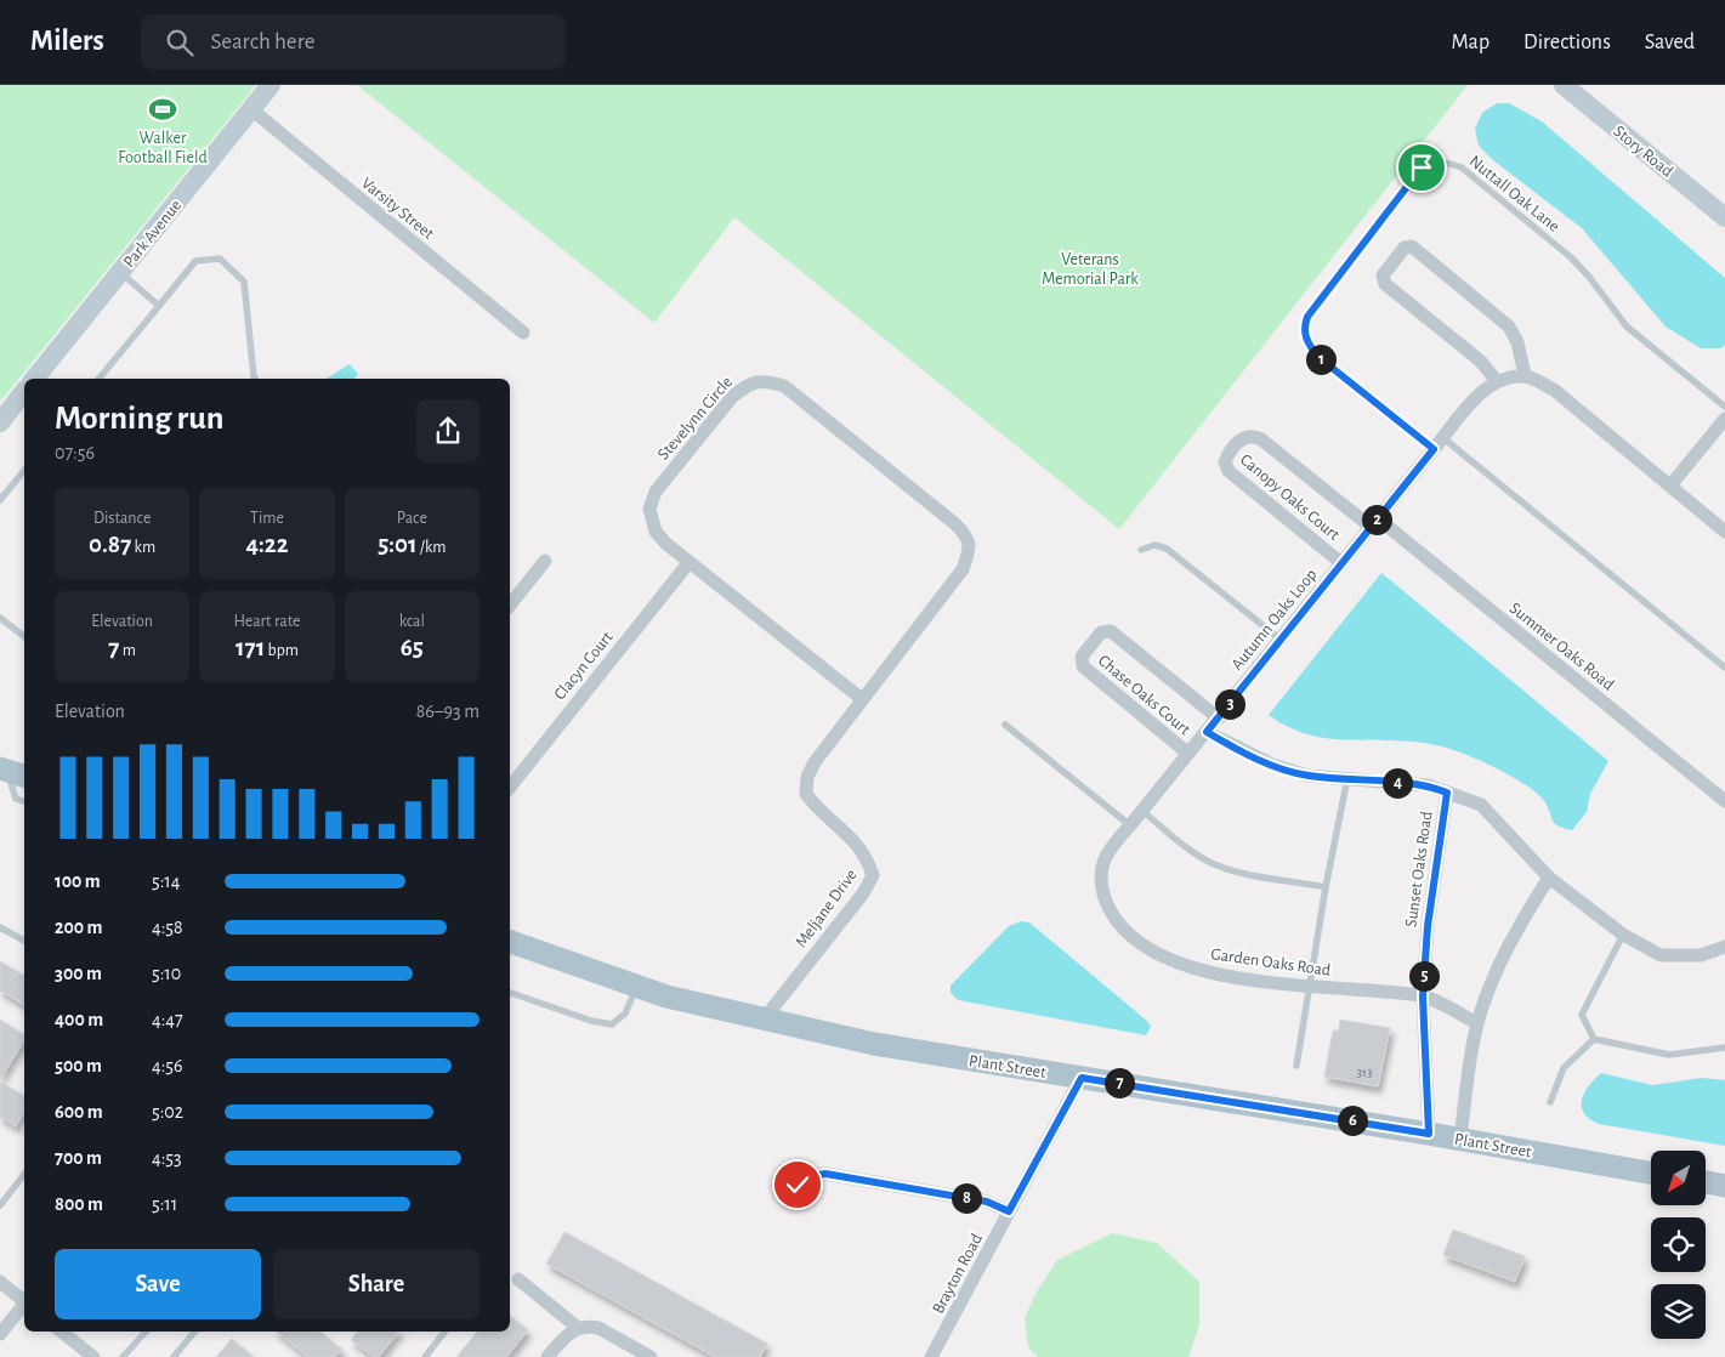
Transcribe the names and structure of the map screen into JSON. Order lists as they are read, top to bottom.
{
  "streets": {
    "main road": ["Plant Street"],
    "street": [
      "Story Road",
      "Varsity Street",
      "Park Avenue",
      "Stevelynn Circle",
      "Canopy Oaks Court",
      "Autumn Oaks Loop",
      "Summer Oaks Road",
      "Clacyn Court",
      "Chase Oaks Court",
      "Sunset Oaks Road",
      "Meljane Drive",
      "Garden Oaks Road",
      "Brayton Road"
    ],
    "lane": ["Nuttall Oak Lane"]
  },
  "crossings": [
    ["Nuttall Oak Lane", "Autumn Oaks Loop"],
    ["Varsity Street", "Park Avenue"],
    ["Stevelynn Circle", "Clacyn Court"],
    ["Stevelynn Circle", "Meljane Drive"],
    ["Canopy Oaks Court", "Autumn Oaks Loop"],
    ["Canopy Oaks Court", "Summer Oaks Road"],
    ["Autumn Oaks Loop", "Summer Oaks Road"],
    ["Autumn Oaks Loop", "Chase Oaks Court"],
    ["Autumn Oaks Loop", "Garden Oaks Road"],
    ["Chase Oaks Court", "Garden Oaks Road"],
    ["Sunset Oaks Road", "Garden Oaks Road"],
    ["Sunset Oaks Road", "Plant Street"],
    ["Meljane Drive", "Plant Street"],
    ["Plant Street", "Brayton Road"]
  ],
  "parks": ["Veterans Memorial Park"],
  "places": {
    "sports": ["Walker Football Field"]
  },
  "house_numbers": ["313"],
  "north": "bottom left",
  "page": {
    "header": "Milers",
    "search": "Search here",
    "nav": ["Map", "Directions", "Saved"],
    "pins": [
      "1",
      "2",
      "3",
      "4",
      "5",
      "7",
      "6",
      "8"
    ],
    "heading": ["Morning run", "07:56"],
    "stats": [
      ["Distance", "0.87 km"],
      ["Time", "4:22"],
      ["Pace", "5:01 /km"],
      ["Elevation", "7 m"],
      ["Heart rate", "171 bpm"],
      ["kcal", "65"]
    ],
    "chart": ["Elevation", "86–93 m"],
    "list": [
      {
        "name": "100 m",
        "note": "5:14"
      },
      {
        "name": "200 m",
        "note": "4:58"
      },
      {
        "name": "300 m",
        "note": "5:10"
      },
      {
        "name": "400 m",
        "note": "4:47"
      },
      {
        "name": "500 m",
        "note": "4:56"
      },
      {
        "name": "600 m",
        "note": "5:02"
      },
      {
        "name": "700 m",
        "note": "4:53"
      },
      {
        "name": "800 m",
        "note": "5:11"
      }
    ],
    "buttons": ["Save", "Share"]
  }
}
